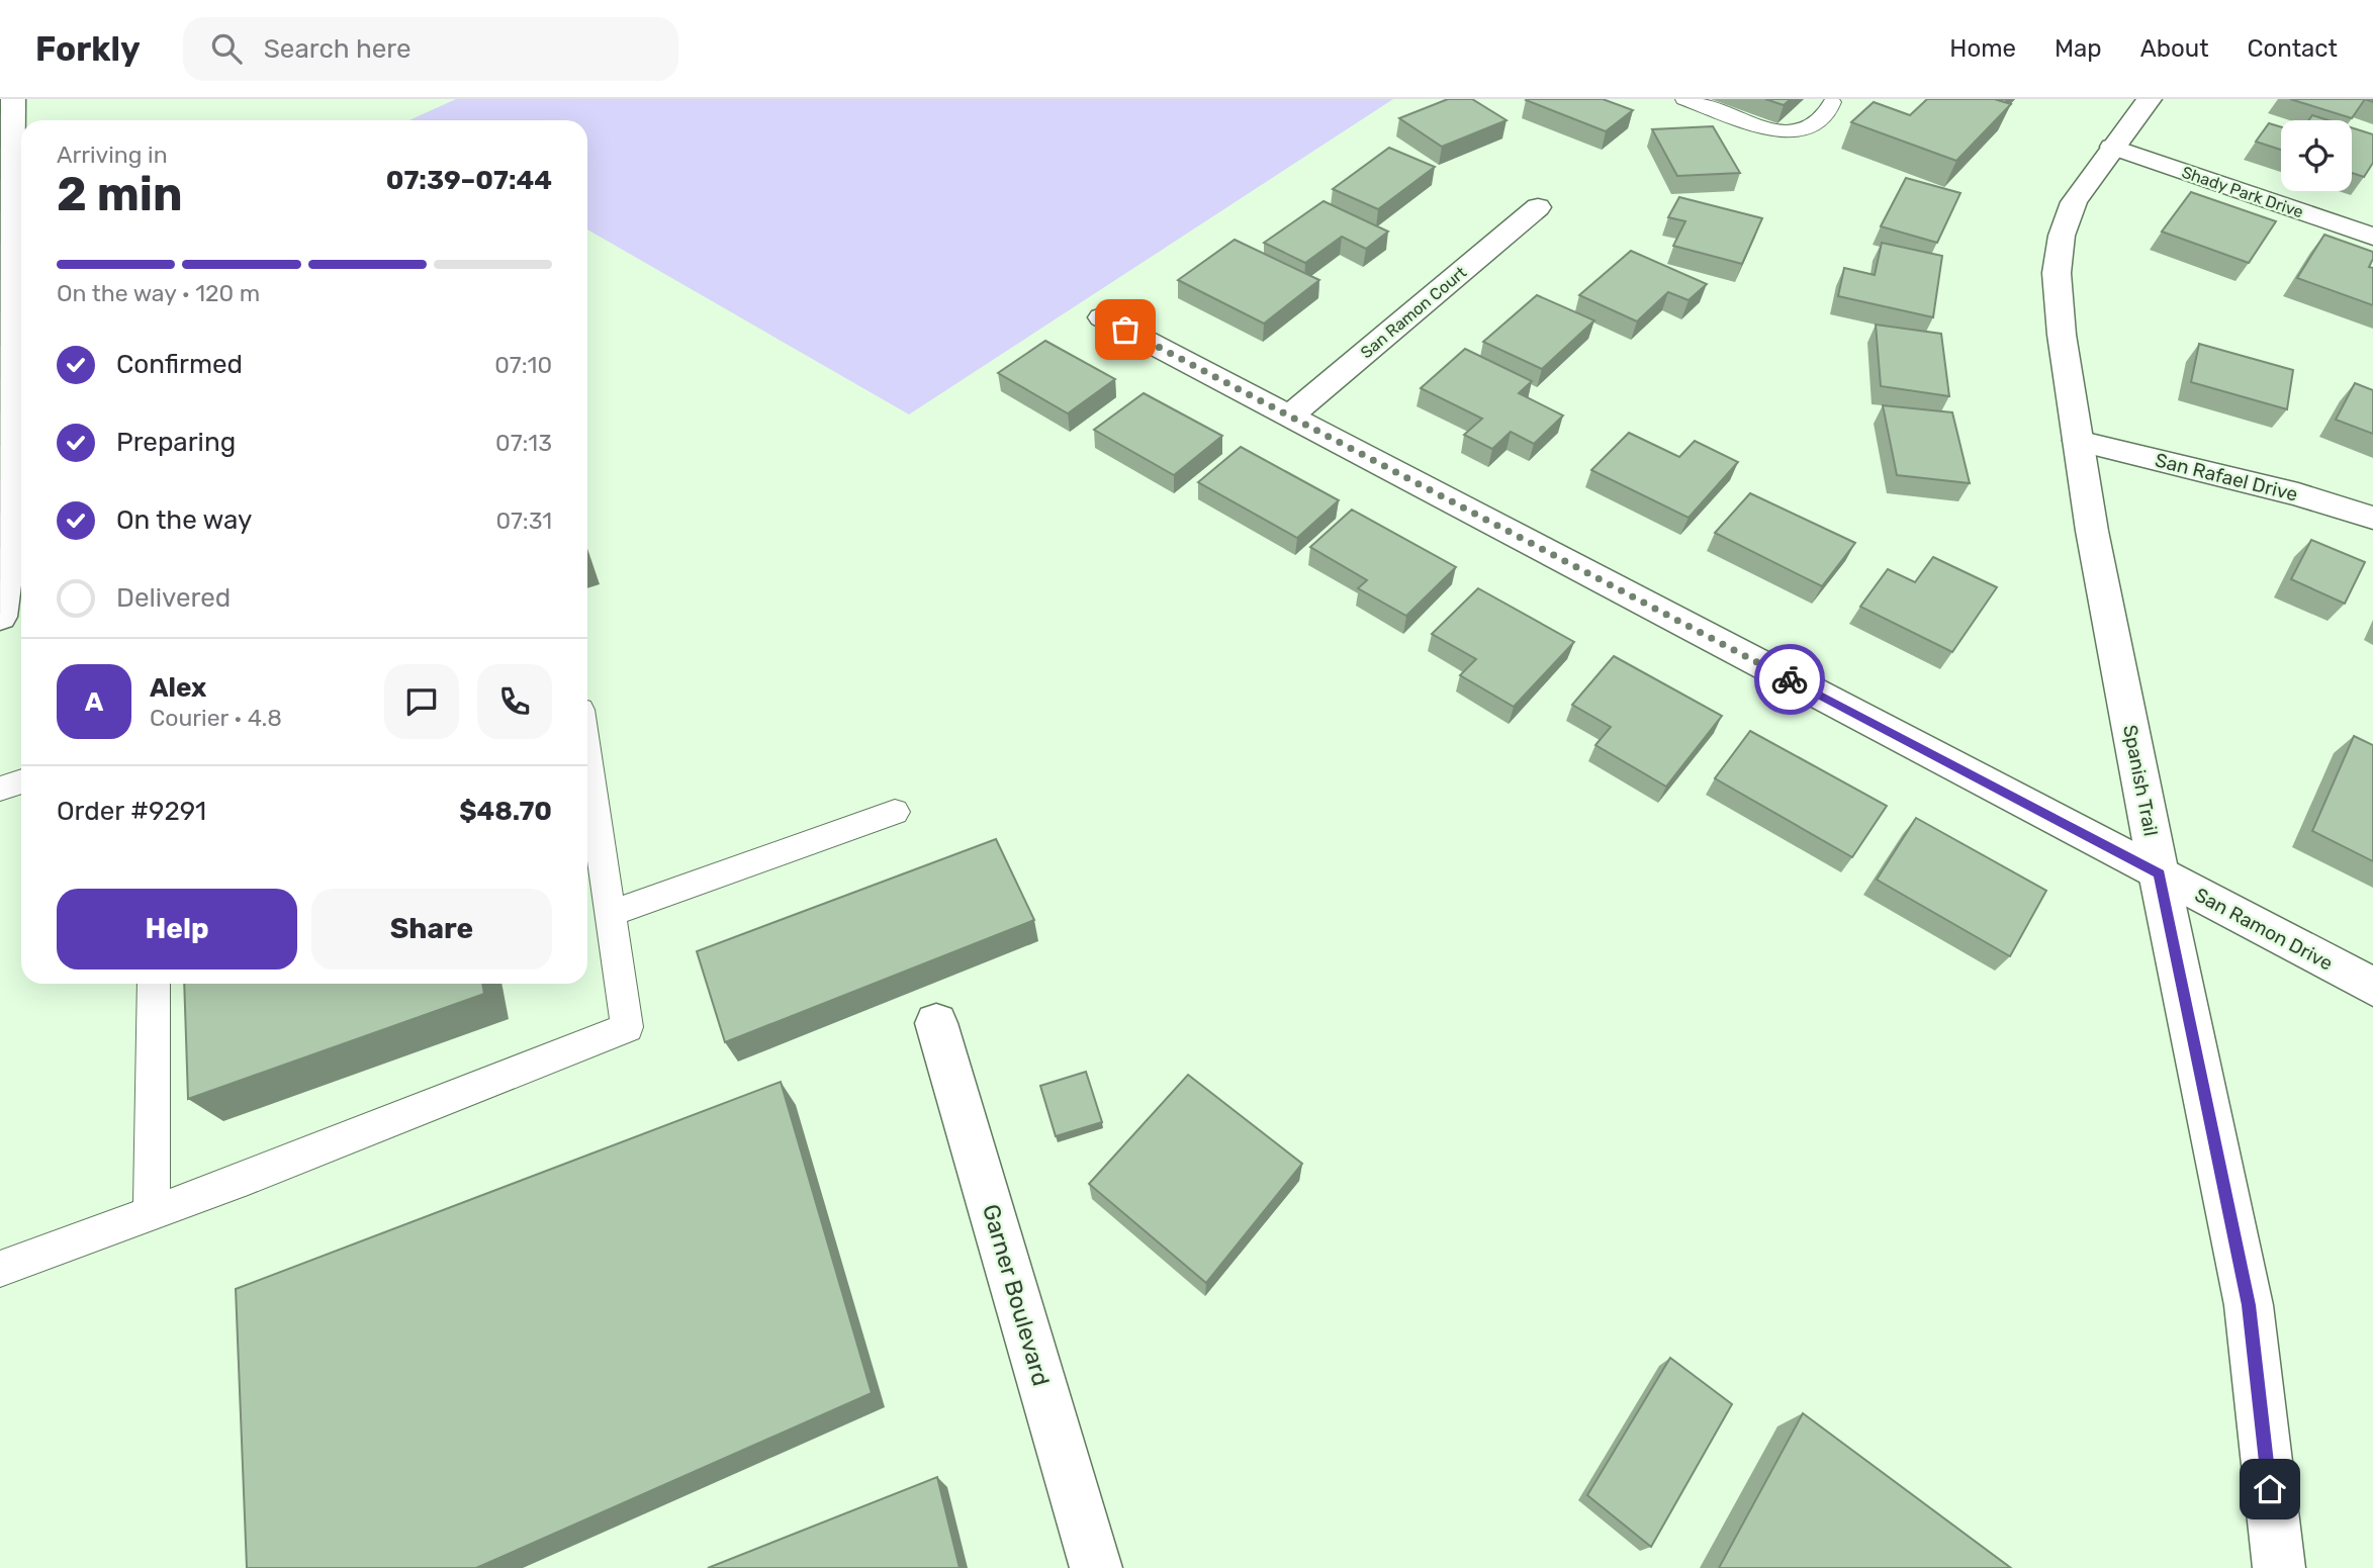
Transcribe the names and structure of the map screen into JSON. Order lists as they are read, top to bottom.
{
  "streets": {
    "street": [
      "Shady Park Drive",
      "San Ramon Court",
      "San Rafael Drive",
      "Spanish Trail",
      "San Ramon Drive",
      "Garner Boulevard"
    ]
  },
  "crossings": [
    ["Shady Park Drive", "Spanish Trail"],
    ["San Ramon Court", "San Ramon Drive"],
    ["San Rafael Drive", "Spanish Trail"],
    ["Spanish Trail", "San Ramon Drive"]
  ],
  "page": {
    "header": "Forkly",
    "search": "Search here",
    "nav": [
      "Home",
      "Map",
      "About",
      "Contact"
    ],
    "heading": ["2 min", "Arriving in", "07:39–07:44"],
    "panel": [
      "Alex",
      "Courier · 4.8",
      "Order #9291",
      "$48.70"
    ],
    "bar": "On the way · 120 m",
    "list": [
      ["Confirmed", "07:10"],
      ["Preparing", "07:13"],
      ["On the way", "07:31"],
      "Delivered"
    ],
    "round": "A",
    "buttons": ["Help", "Share"]
  }
}
